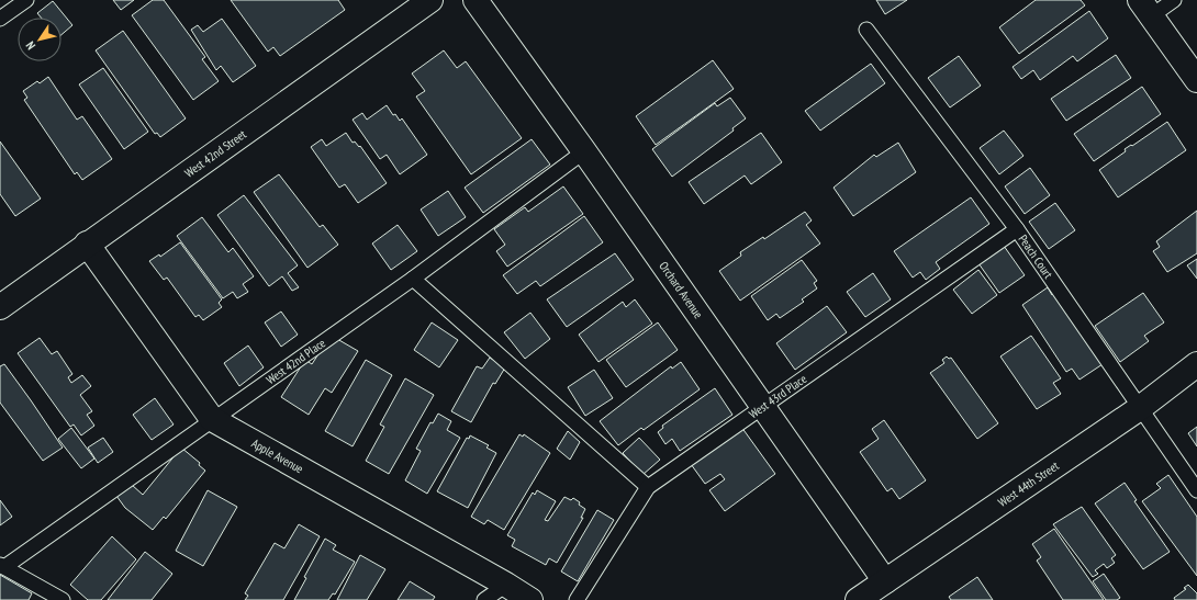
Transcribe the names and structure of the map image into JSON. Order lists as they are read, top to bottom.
{
  "streets": {
    "street": [
      "West 42nd Street",
      "Orchard Avenue",
      "Apple Avenue",
      "West 44th Street"
    ],
    "lane": ["Peach Court", "West 42nd Place", "West 43rd Place"]
  },
  "crossings": [
    ["West 42nd Street", "Apple Avenue"],
    ["Peach Court", "West 43rd Place"],
    ["Peach Court", "West 44th Street"],
    ["Orchard Avenue", "West 42nd Place"],
    ["Orchard Avenue", "West 43rd Place"],
    ["Orchard Avenue", "West 44th Street"],
    ["West 42nd Place", "Apple Avenue"]
  ],
  "north": "bottom left"
}
